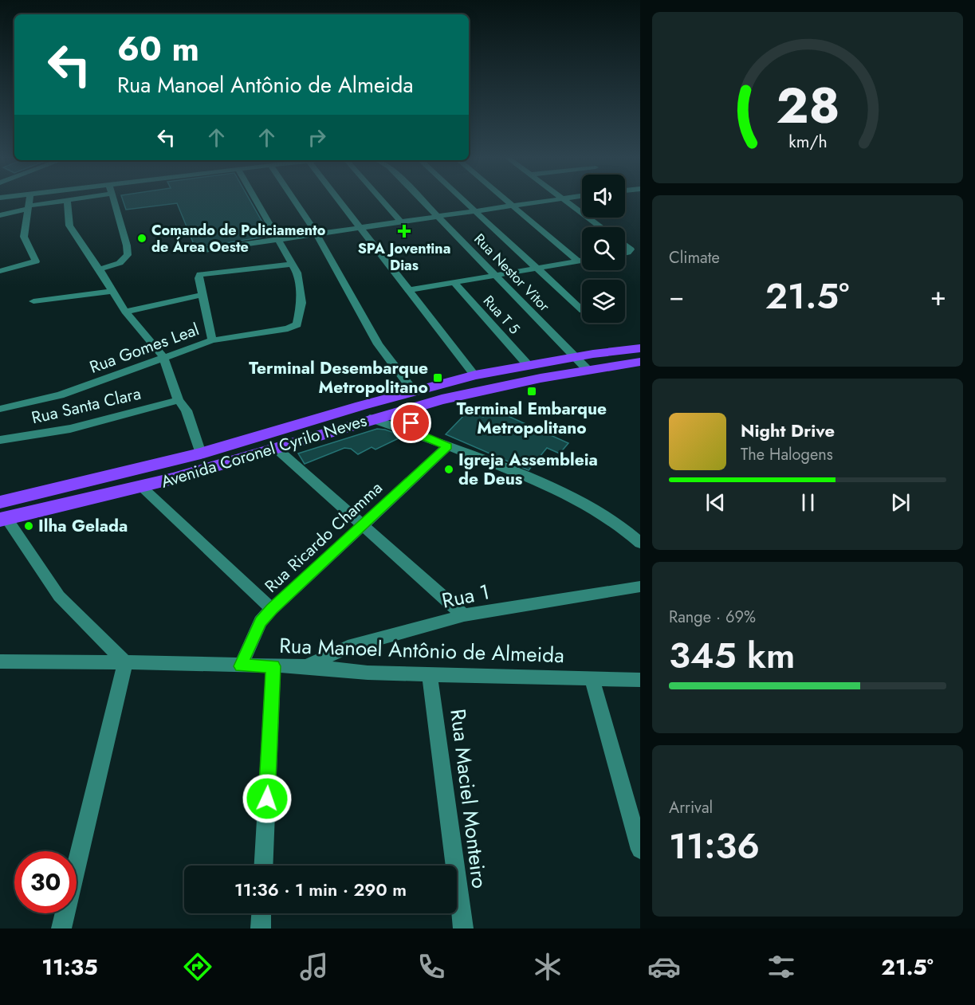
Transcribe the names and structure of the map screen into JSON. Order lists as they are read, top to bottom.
{
  "streets": {
    "highway": ["Avenida Coronel Cyrilo Neves"],
    "street": [
      "Rua Nestor Vitor",
      "Rua T 5",
      "Rua Gomes Leal",
      "Rua Santa Clara",
      "Rua Ricardo Chamma",
      "Rua 1",
      "Rua Manoel Antônio de Almeida",
      "Rua Maciel Monteiro"
    ]
  },
  "crossings": [
    ["Rua Nestor Vitor", "Avenida Coronel Cyrilo Neves"],
    ["Rua T 5", "Avenida Coronel Cyrilo Neves"],
    ["Rua Ricardo Chamma", "Rua Manoel Antônio de Almeida"],
    ["Rua 1", "Rua Manoel Antônio de Almeida"],
    ["Rua Manoel Antônio de Almeida", "Rua Maciel Monteiro"]
  ],
  "places": {
    "health": ["SPA Joventina Dias"],
    "other": ["Comando de Policiamento de Área Oeste", "Igreja Assembleia de Deus", "Ilha Gelada"],
    "transit": ["Terminal Desembarque Metropolitano", "Terminal Embarque Metropolitano"]
  },
  "page": {
    "turn": ["60 m", "Rua Manoel Antônio de Almeida"],
    "tile": [
      "Climate",
      ["Range · 69%", "345 km"],
      ["Arrival", "11:36"]
    ],
    "heat": ["−", "21.5°", "+"],
    "song": ["Night Drive", "The Halogens"],
    "limit": "30",
    "trip": "11:36 · 1 min · 290 m",
    "tabs": ["11:35", "21.5°"],
    "gauge": ["28", "km/h"]
  }
}
